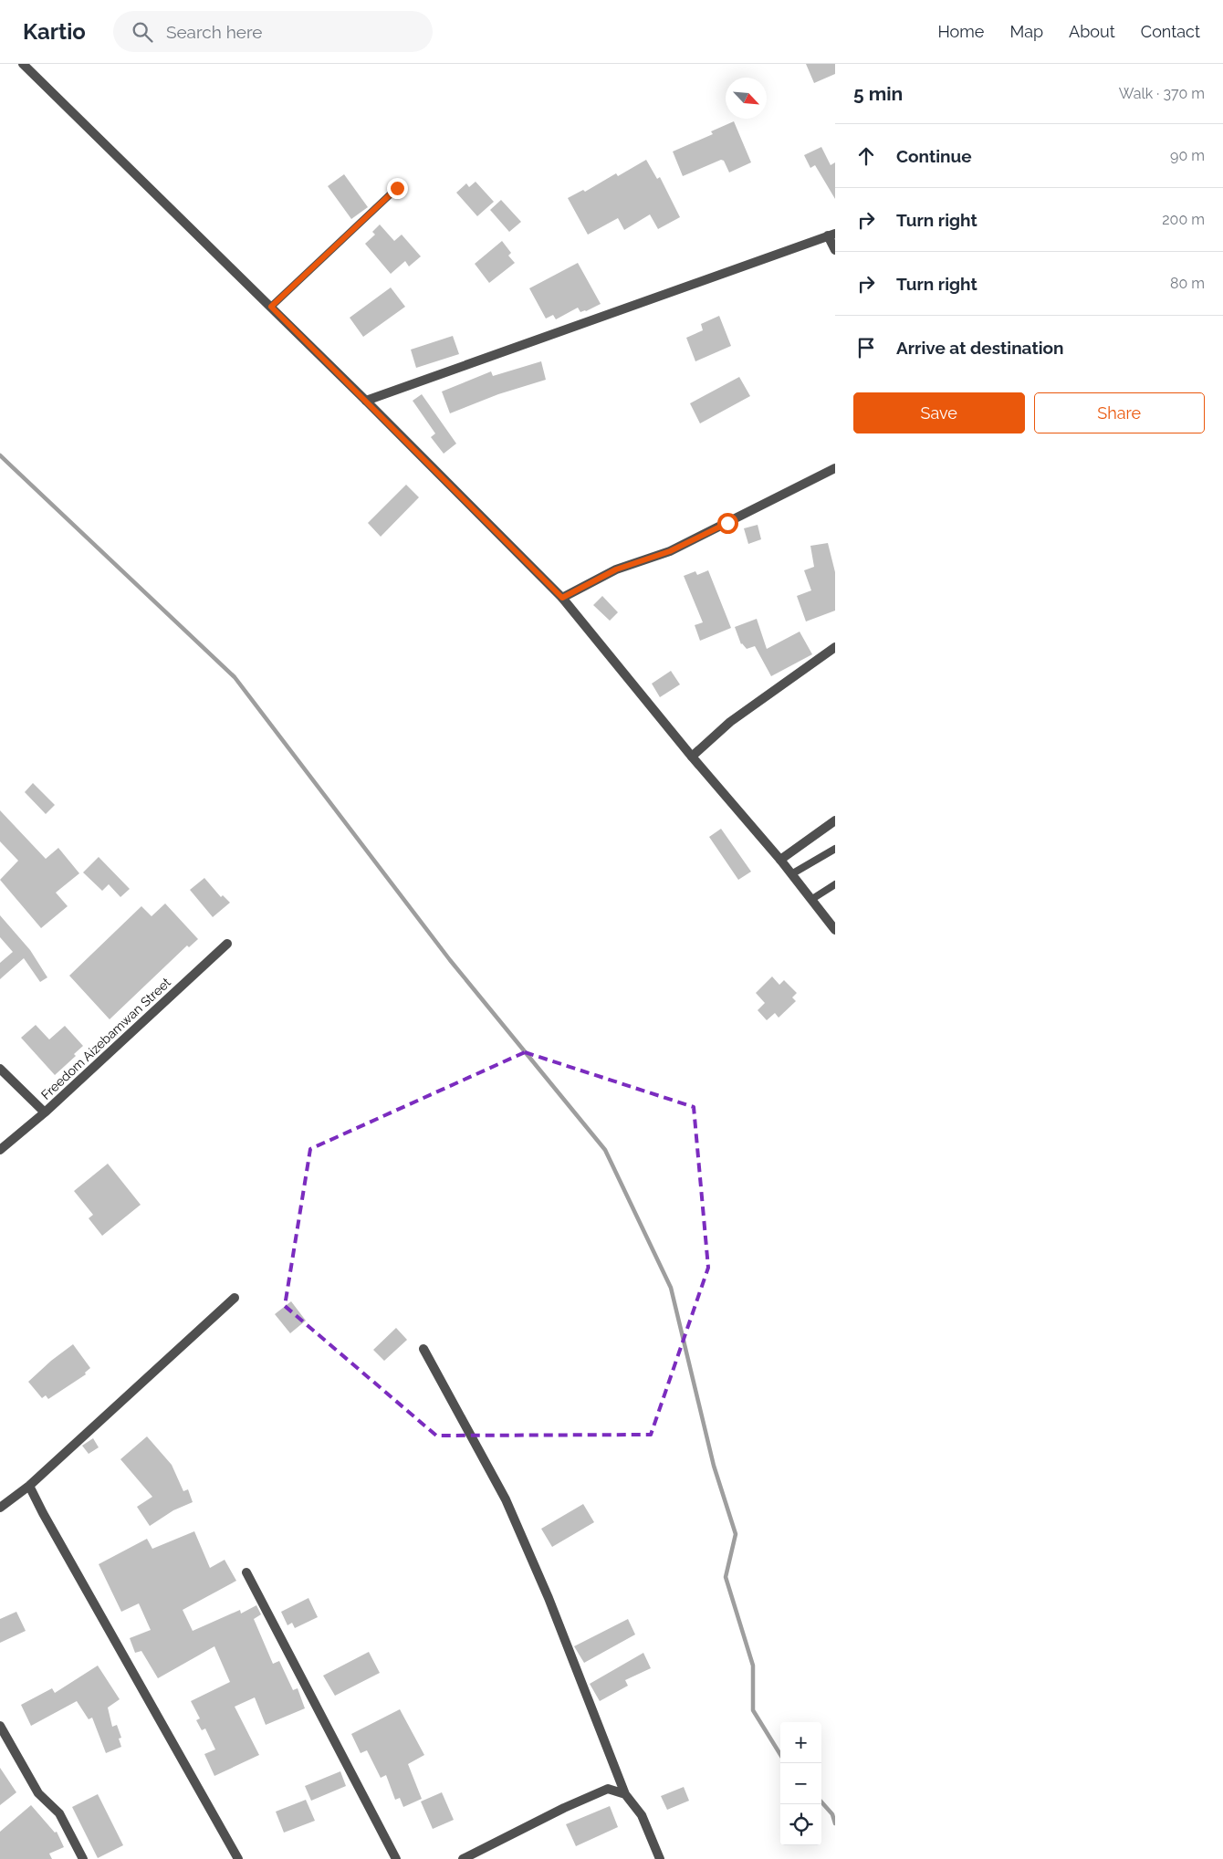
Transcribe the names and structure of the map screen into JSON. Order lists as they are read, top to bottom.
{
  "streets": {
    "street": ["Freedom Aizebamwan Street"]
  },
  "north": "bottom right",
  "page": {
    "header": "Kartio",
    "search": "Search here",
    "nav": [
      "Home",
      "Map",
      "About",
      "Contact"
    ],
    "heading": ["5 min", "Walk · 370 m"],
    "list": [
      ["Continue", "90 m"],
      ["Turn right", "200 m"],
      ["Turn right", "80 m"],
      "Arrive at destination"
    ],
    "buttons": ["Save", "Share"],
    "map_buttons": ["+", "−"]
  }
}
